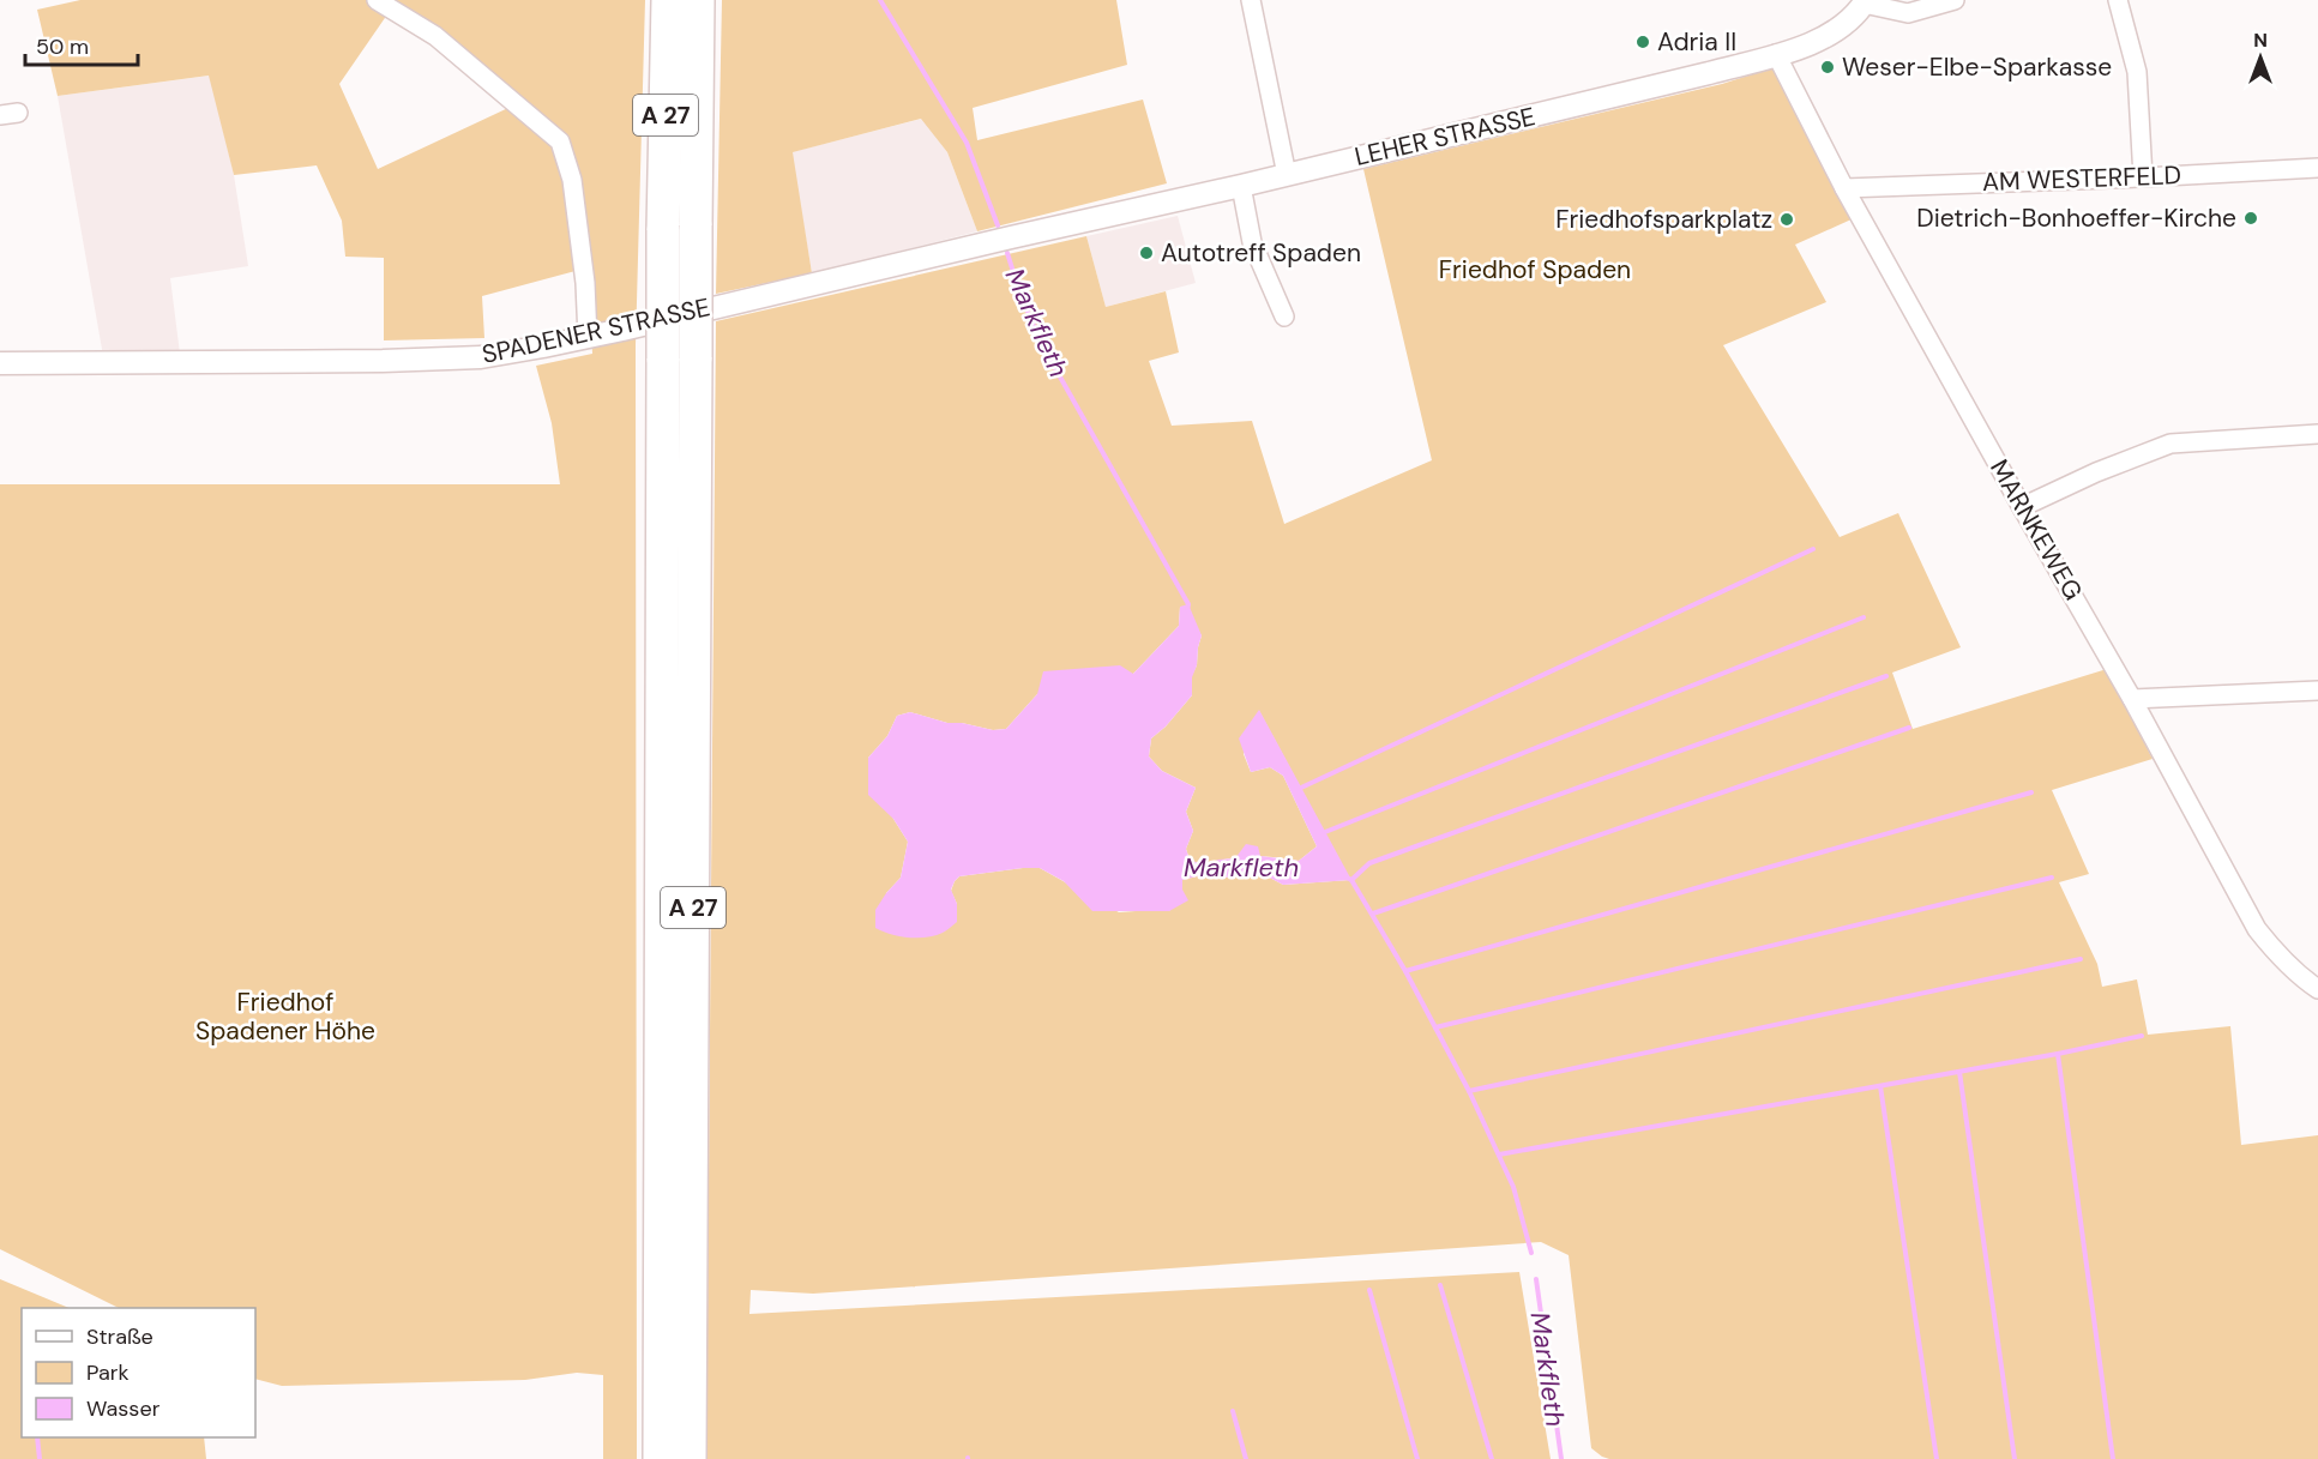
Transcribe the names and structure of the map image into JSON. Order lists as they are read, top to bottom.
{
  "streets": {
    "highway": ["A 27"],
    "street": [
      "LEHER STRASSE",
      "AM WESTERFELD",
      "SPADENER STRASSE",
      "MARNKEWEG"
    ]
  },
  "crossings": [
    ["LEHER STRASSE", "SPADENER STRASSE"],
    ["LEHER STRASSE", "MARNKEWEG"],
    ["AM WESTERFELD", "MARNKEWEG"]
  ],
  "water": ["Markfleth"],
  "parks": ["Friedhof Spaden", "Friedhof Spadener Höhe"],
  "places": [
    "Adria II",
    "Weser-Elbe-Sparkasse",
    "Dietrich-Bonhoeffer-Kirche",
    "Friedhofsparkplatz",
    "Autotreff Spaden"
  ],
  "legend": ["Straße", "Park", "Wasser"],
  "scale_bar": "50 m",
  "north": "top"
}
